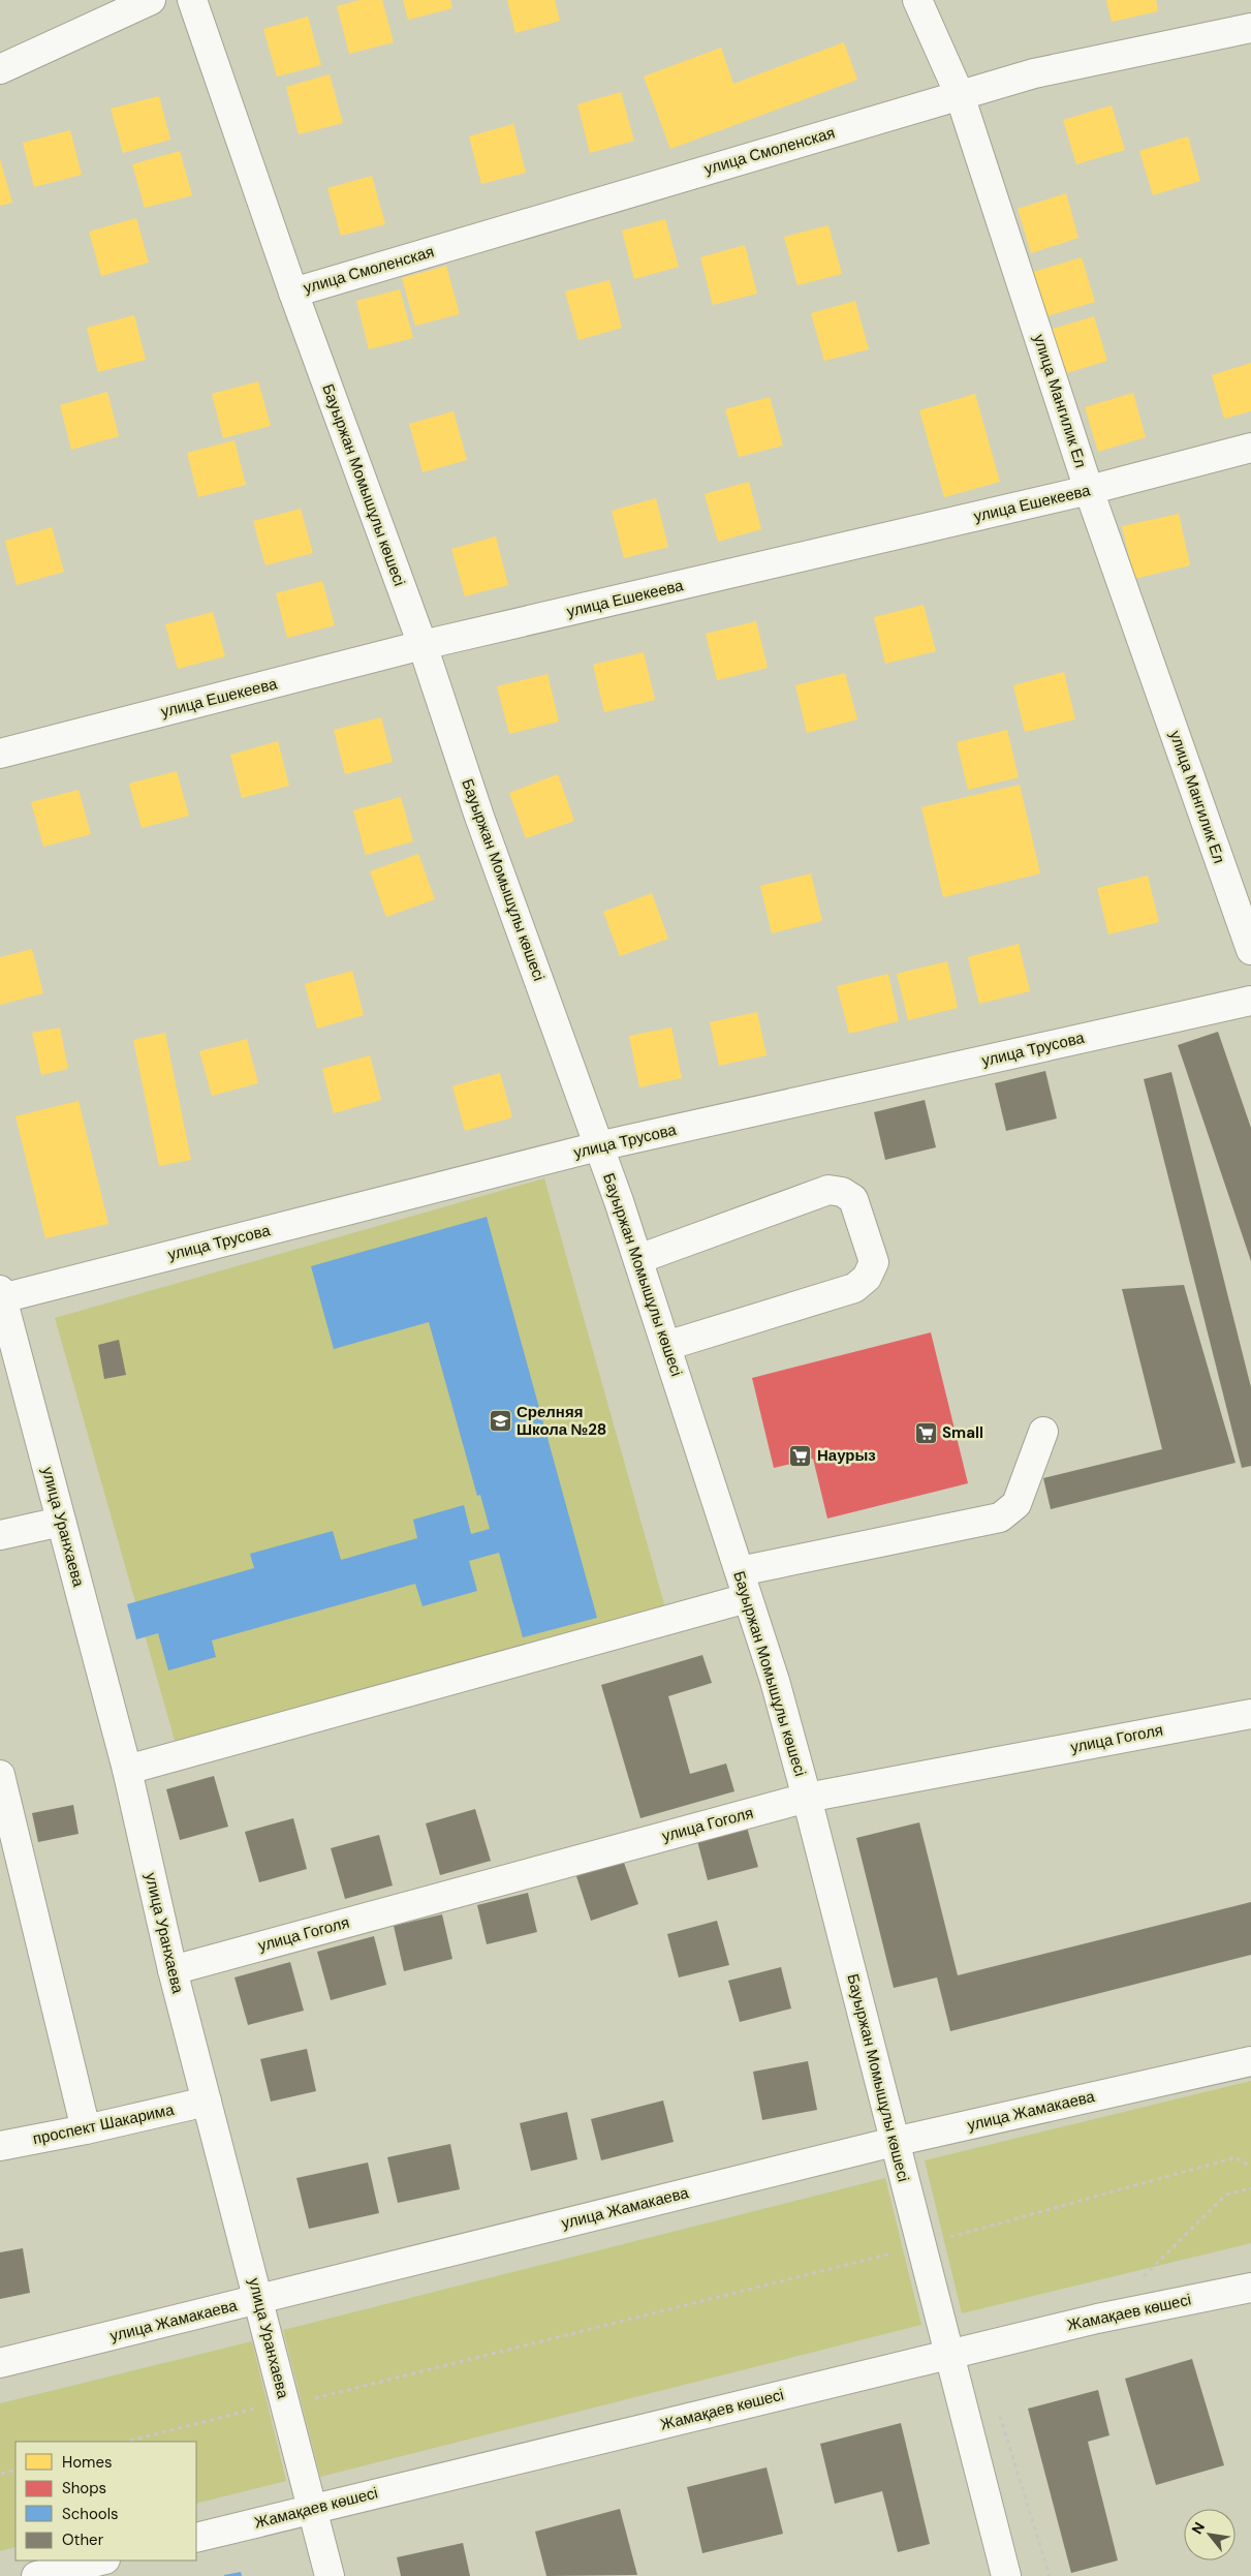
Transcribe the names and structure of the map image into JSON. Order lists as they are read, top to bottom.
{
  "streets": {
    "street": [
      "улица Смоленская",
      "улица Мангилик Ел",
      "Бауыржан Момышұлы көшесі",
      "улица Ешекеева",
      "улица Трусова",
      "улица Уранхаева",
      "улица Гоголя",
      "улица Жамакаева",
      "проспект Шакарима",
      "Жамақаев көшесі"
    ]
  },
  "crossings": [
    ["улица Смоленская", "улица Мангилик Ел"],
    ["улица Смоленская", "Бауыржан Момышұлы көшесі"],
    ["улица Мангилик Ел", "улица Ешекеева"],
    ["Бауыржан Момышұлы көшесі", "улица Ешекеева"],
    ["Бауыржан Момышұлы көшесі", "улица Трусова"],
    ["Бауыржан Момышұлы көшесі", "улица Гоголя"],
    ["Бауыржан Момышұлы көшесі", "улица Жамакаева"],
    ["Бауыржан Момышұлы көшесі", "Жамақаев көшесі"],
    ["улица Трусова", "улица Уранхаева"],
    ["улица Уранхаева", "улица Гоголя"],
    ["улица Уранхаева", "улица Жамакаева"],
    ["улица Уранхаева", "проспект Шакарима"],
    ["улица Уранхаева", "Жамақаев көшесі"]
  ],
  "places": {
    "school or university": ["Срелняя Школа №28"],
    "supermarket": ["Small", "Наурыз"]
  },
  "legend": [
    "Homes",
    "Shops",
    "Schools",
    "Other"
  ],
  "north": "top left"
}
